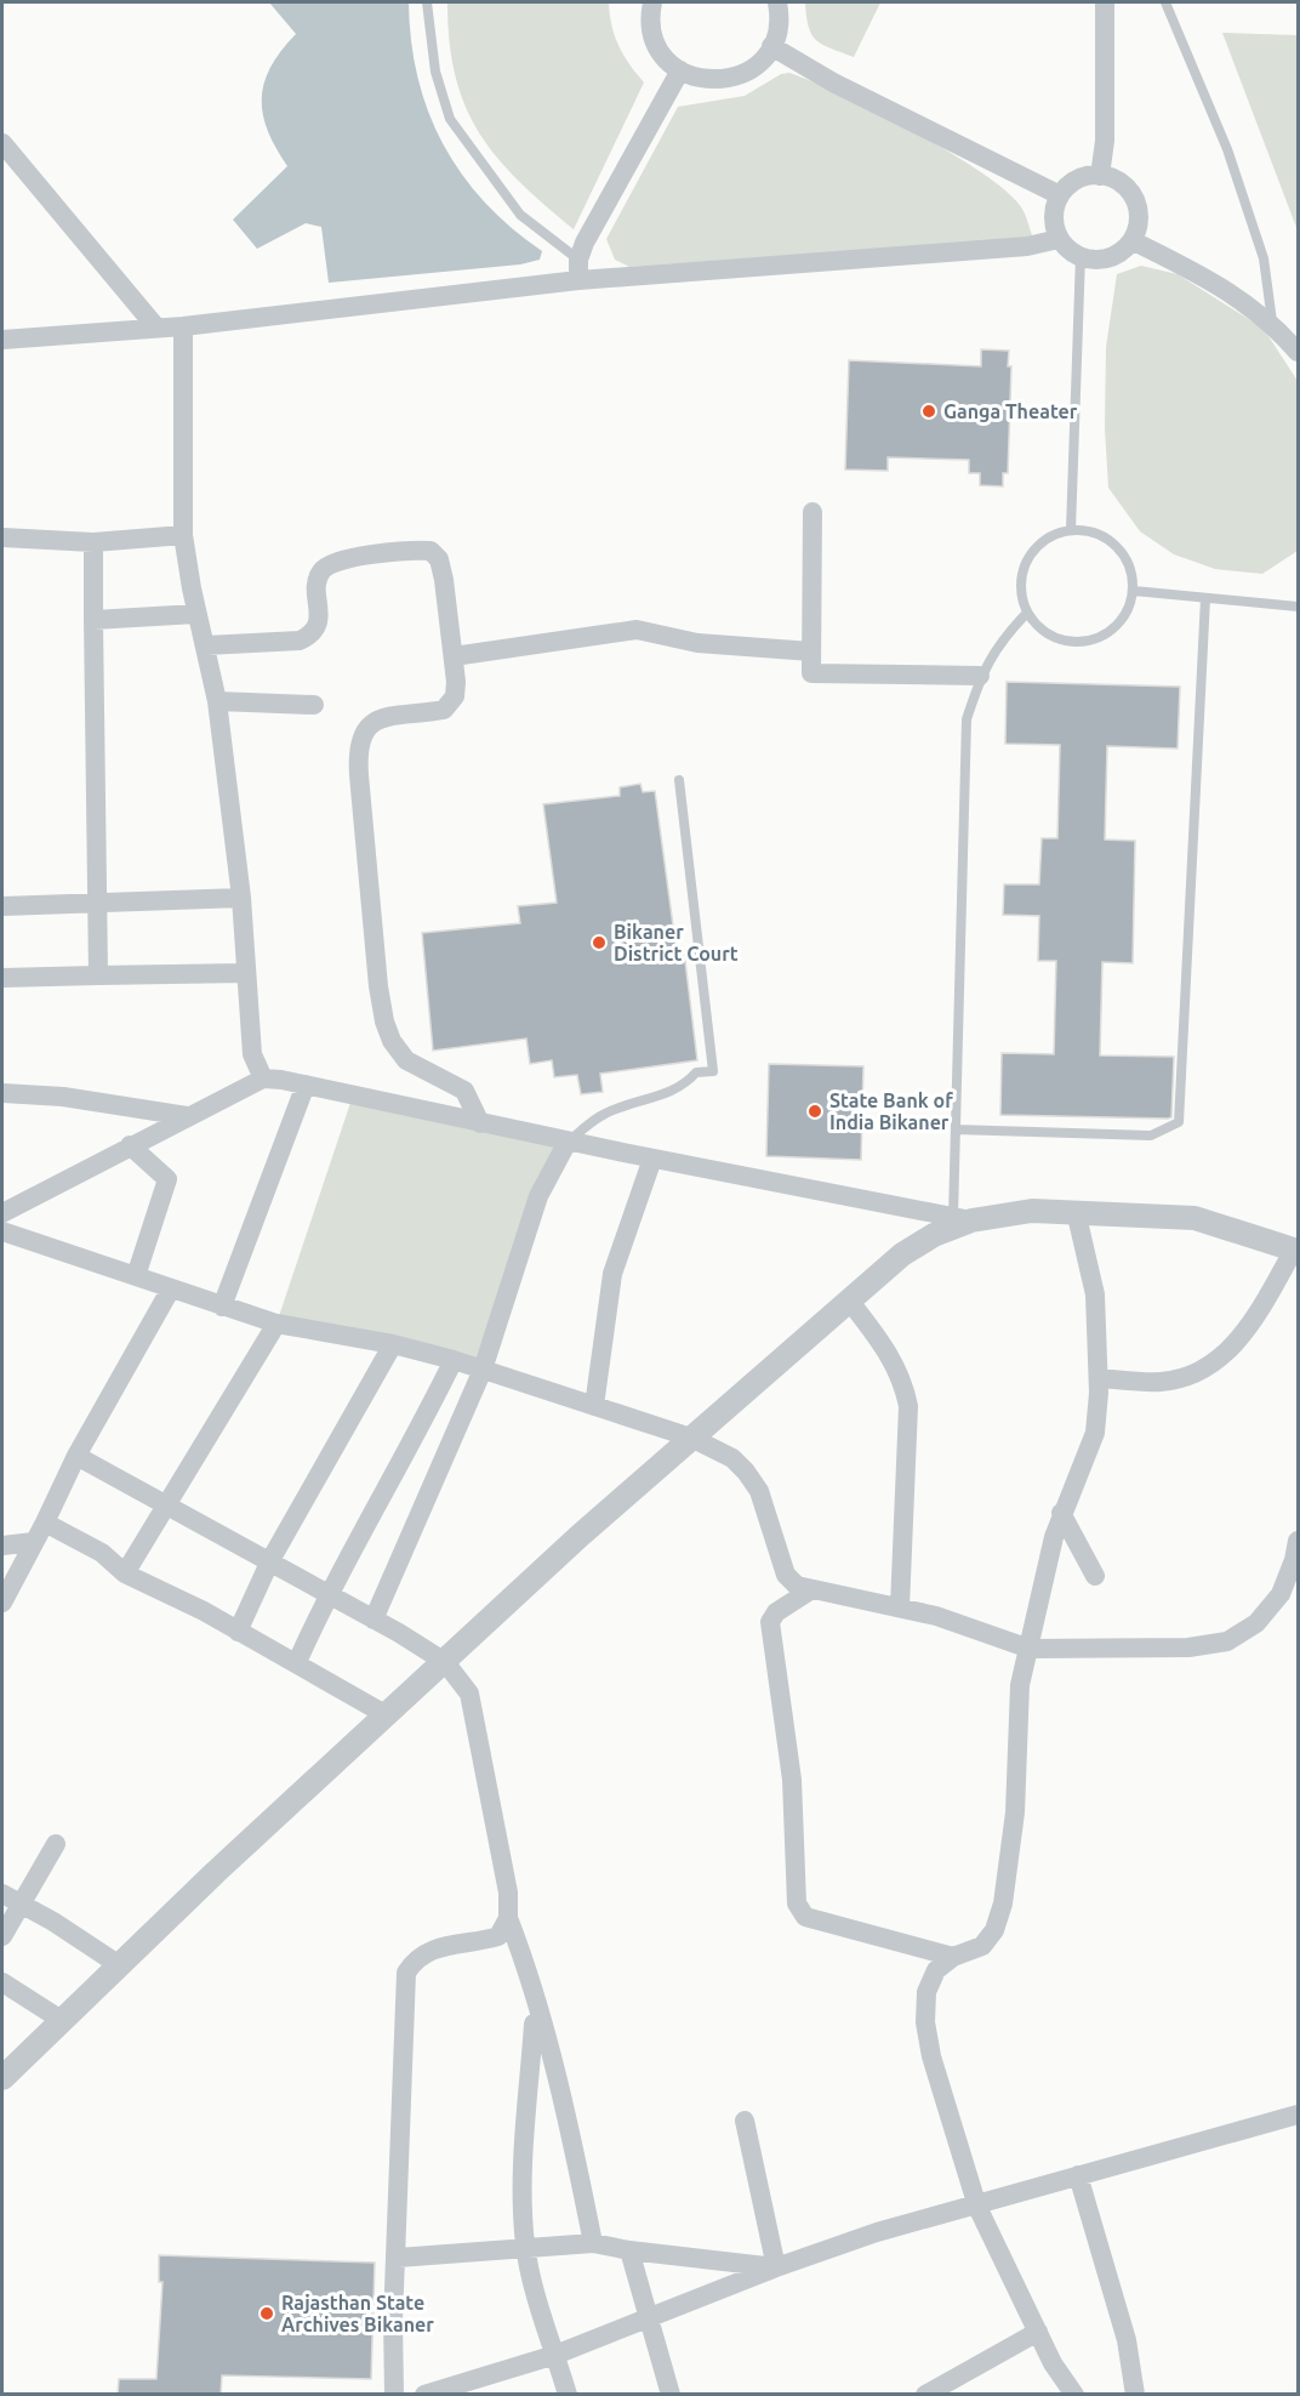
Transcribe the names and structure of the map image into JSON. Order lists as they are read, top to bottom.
{
  "places": [
    "Ganga Theater",
    "Bikaner District Court",
    "State Bank of India Bikaner",
    "Rajasthan State Archives Bikaner"
  ]
}
